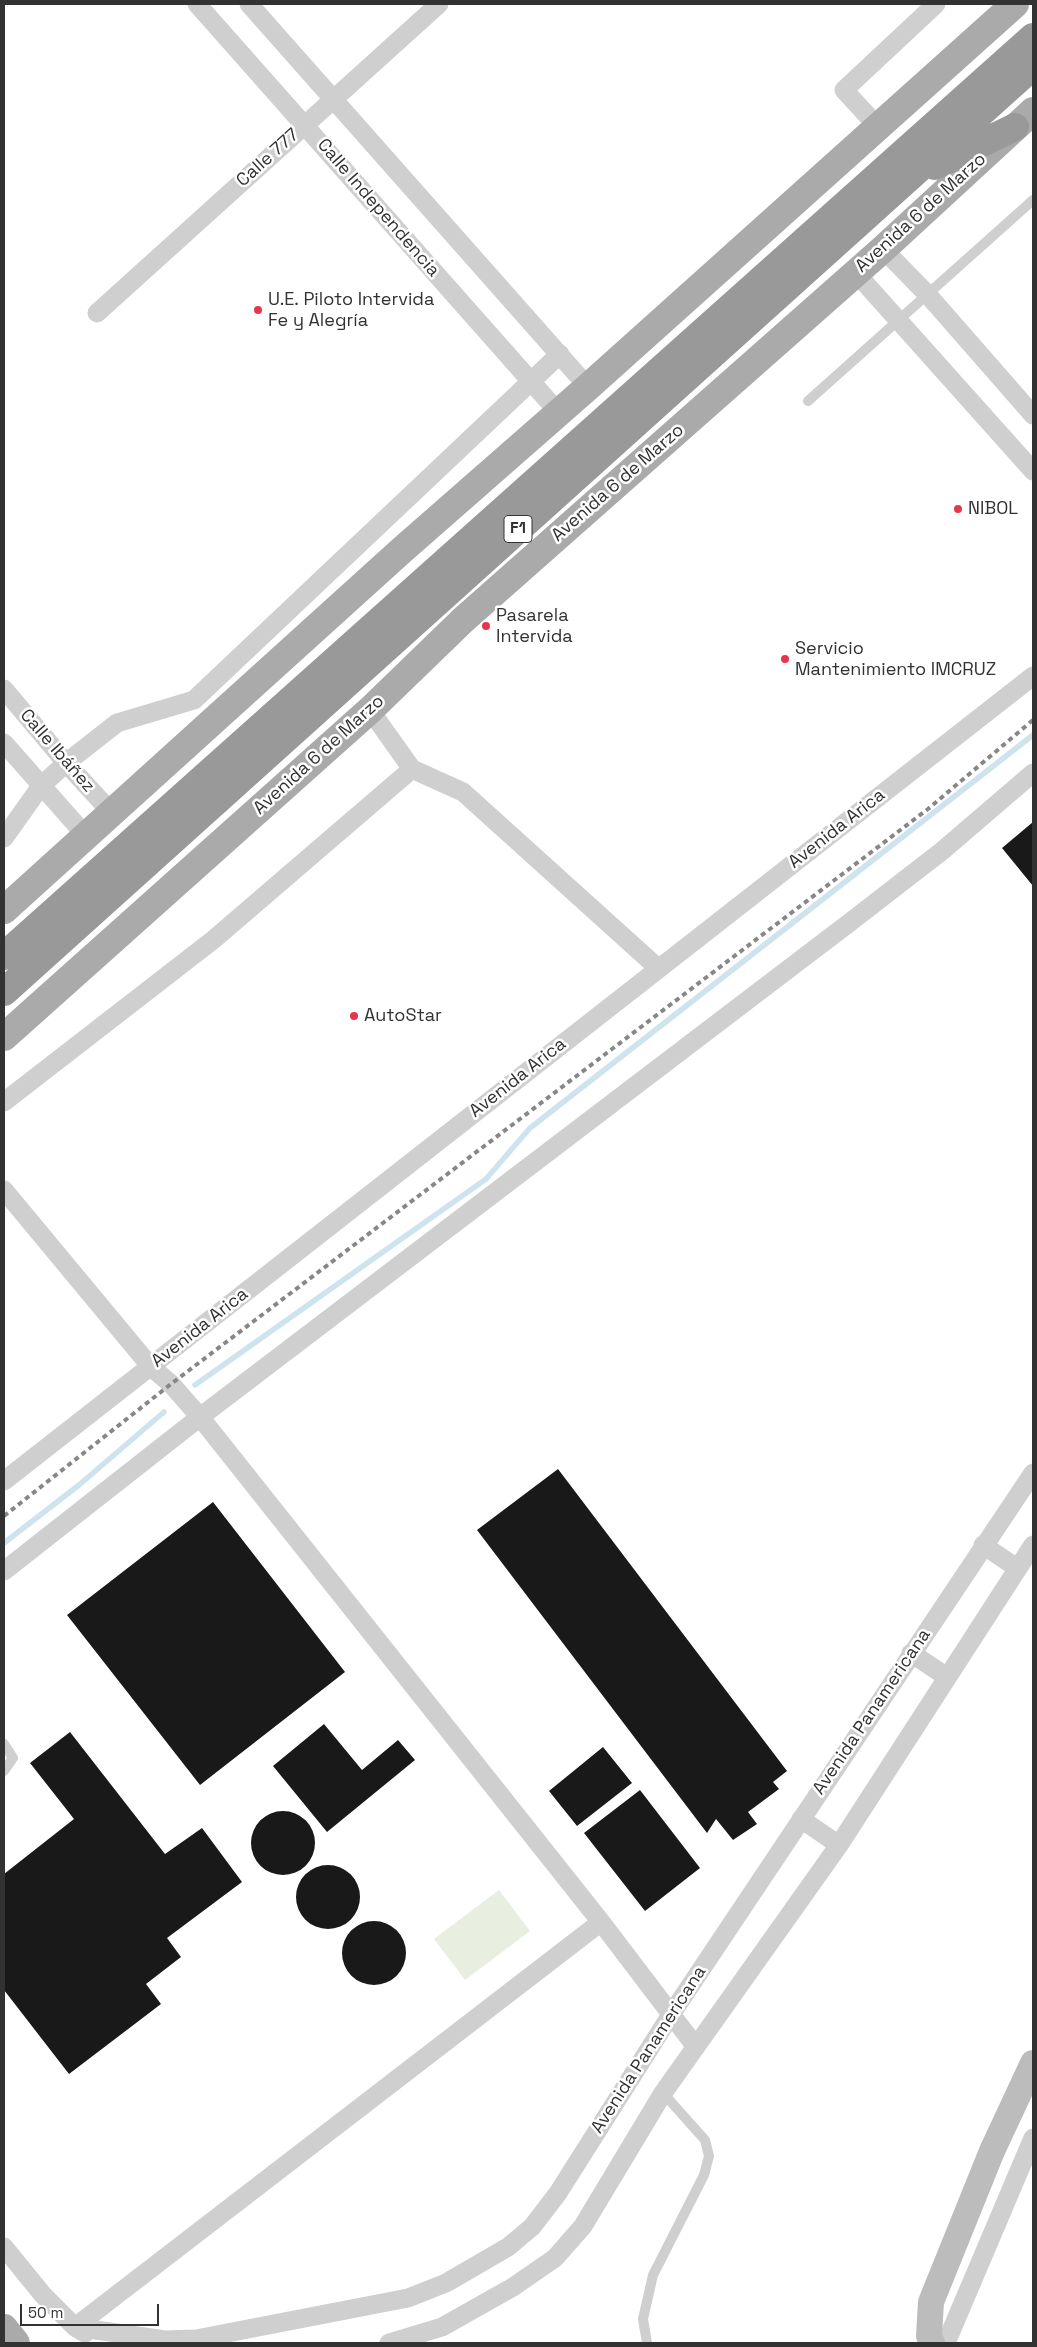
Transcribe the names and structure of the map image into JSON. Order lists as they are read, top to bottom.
{
  "streets": {
    "highway": ["Avenida 6 de Marzo", "F1"],
    "street": [
      "Calle 777",
      "Calle Independencia",
      "Calle Ibáñez",
      "Avenida Arica",
      "Avenida Panamericana"
    ]
  },
  "crossings": [
    ["Calle 777", "Calle Independencia"]
  ],
  "places": [
    "U.E. Piloto Intervida Fe y Alegría",
    "NIBOL",
    "Pasarela Intervida",
    "Servicio Mantenimiento IMCRUZ",
    "AutoStar"
  ],
  "scale_bar": "50 m"
}
